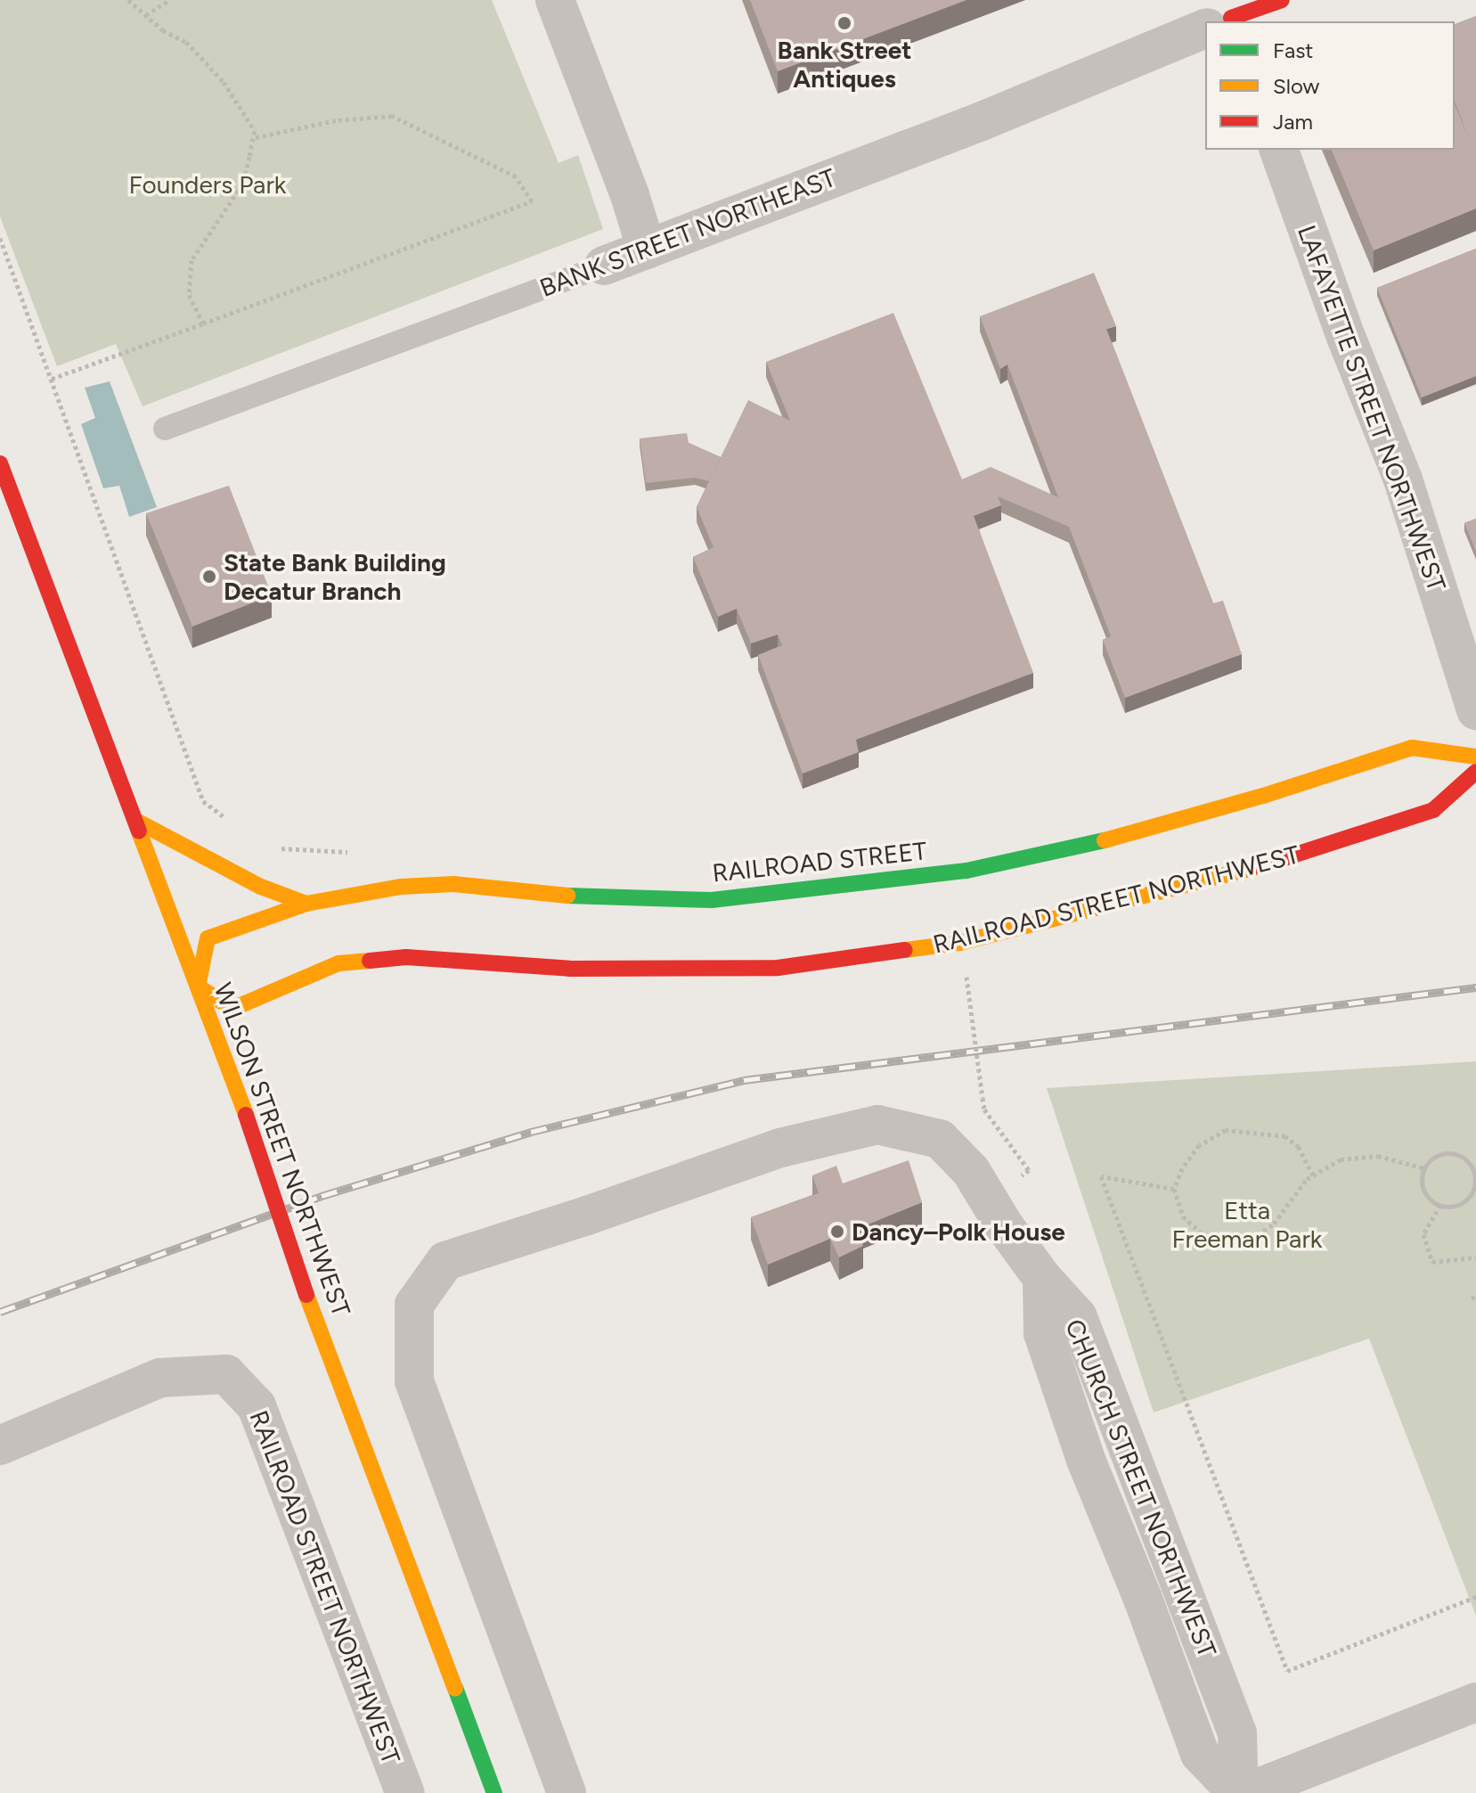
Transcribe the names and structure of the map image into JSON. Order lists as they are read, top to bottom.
{
  "streets": {
    "main road": ["RAILROAD STREET", "RAILROAD STREET NORTHWEST", "WILSON STREET NORTHWEST"],
    "street": ["BANK STREET NORTHEAST", "LAFAYETTE STREET NORTHWEST", "CHURCH STREET NORTHWEST"]
  },
  "crossings": [
    ["RAILROAD STREET", "RAILROAD STREET NORTHWEST"],
    ["RAILROAD STREET", "WILSON STREET NORTHWEST"],
    ["RAILROAD STREET NORTHWEST", "WILSON STREET NORTHWEST"]
  ],
  "parks": ["Founders Park", "Etta Freeman Park"],
  "places": ["Bank Street Antiques", "State Bank Building Decatur Branch", "Dancy–Polk House"],
  "legend": ["Fast", "Slow", "Jam"]
}
